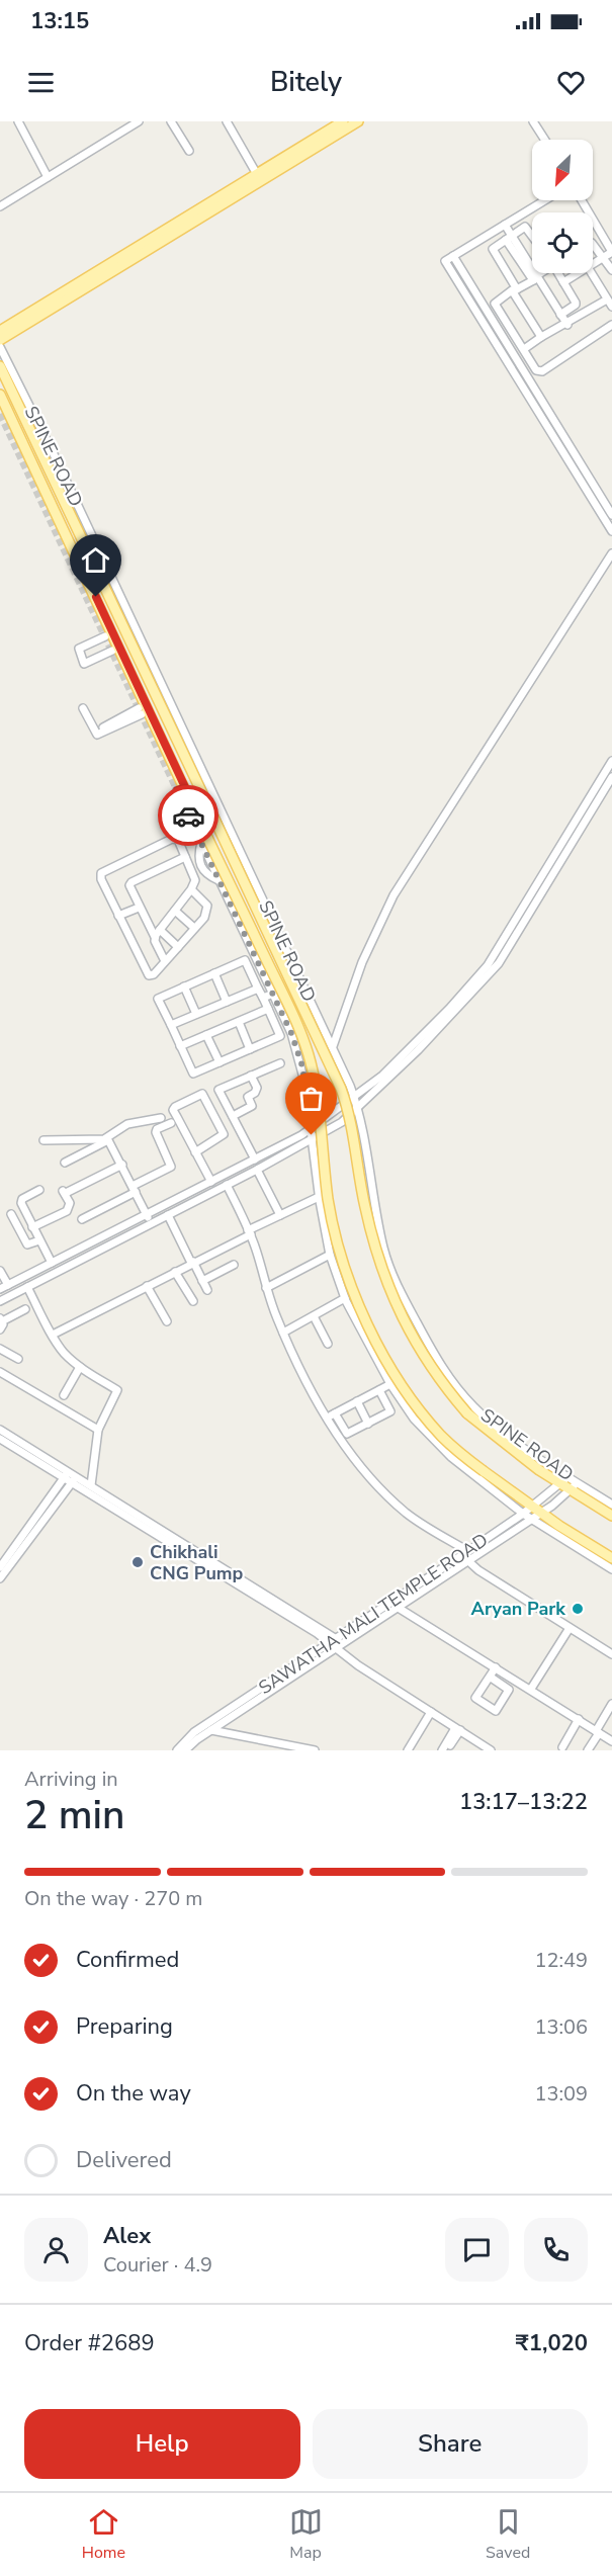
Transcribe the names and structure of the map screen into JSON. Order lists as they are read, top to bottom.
{
  "streets": {
    "main road": ["SPINE ROAD"],
    "street": ["SAWATHA MALI TEMPLE ROAD"]
  },
  "crossings": [
    ["SPINE ROAD", "SAWATHA MALI TEMPLE ROAD"]
  ],
  "places": ["Chikhali CNG Pump", "Aryan Park"],
  "north": "bottom left",
  "page": {
    "status": "13:15",
    "header": "Bitely",
    "heading": ["2 min", "Arriving in", "13:17–13:22"],
    "panel": [
      "Alex",
      "Courier · 4.9",
      "Order #2689",
      "₹1,020"
    ],
    "bar": "On the way · 270 m",
    "list": [
      ["Confirmed", "12:49"],
      ["Preparing", "13:06"],
      ["On the way", "13:09"],
      "Delivered"
    ],
    "buttons": ["Help", "Share"],
    "tabs": ["Home", "Map", "Saved"]
  }
}
